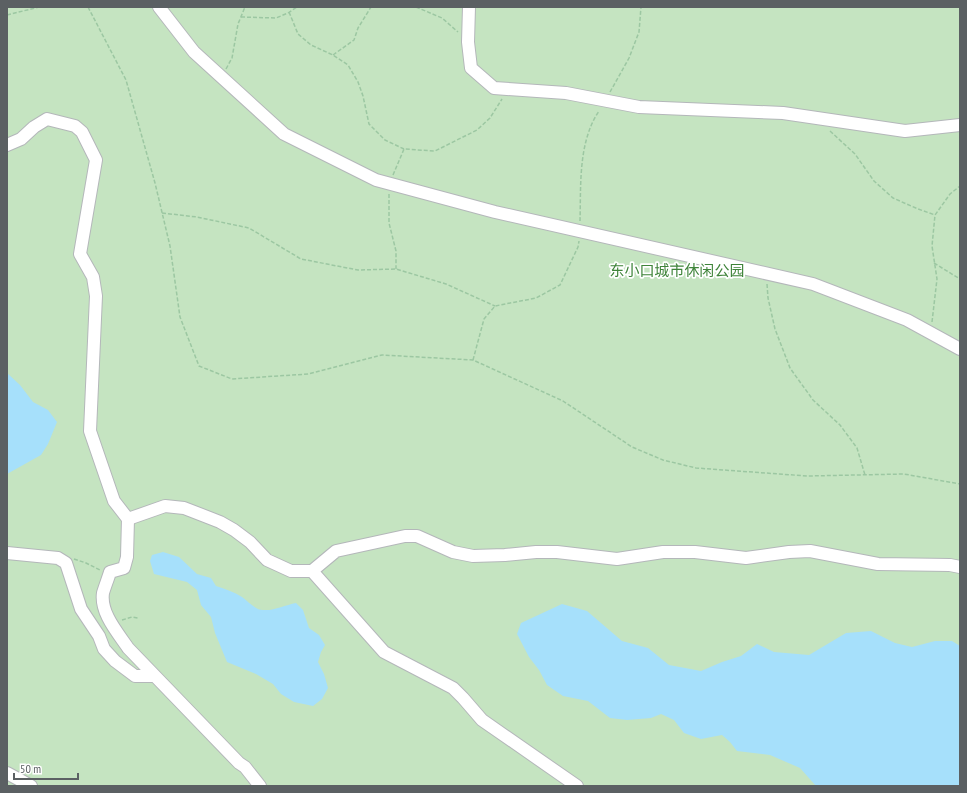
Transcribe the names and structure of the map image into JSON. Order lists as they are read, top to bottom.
{
  "parks": ["东小口城市休闲公园"],
  "scale_bar": "50 m"
}
